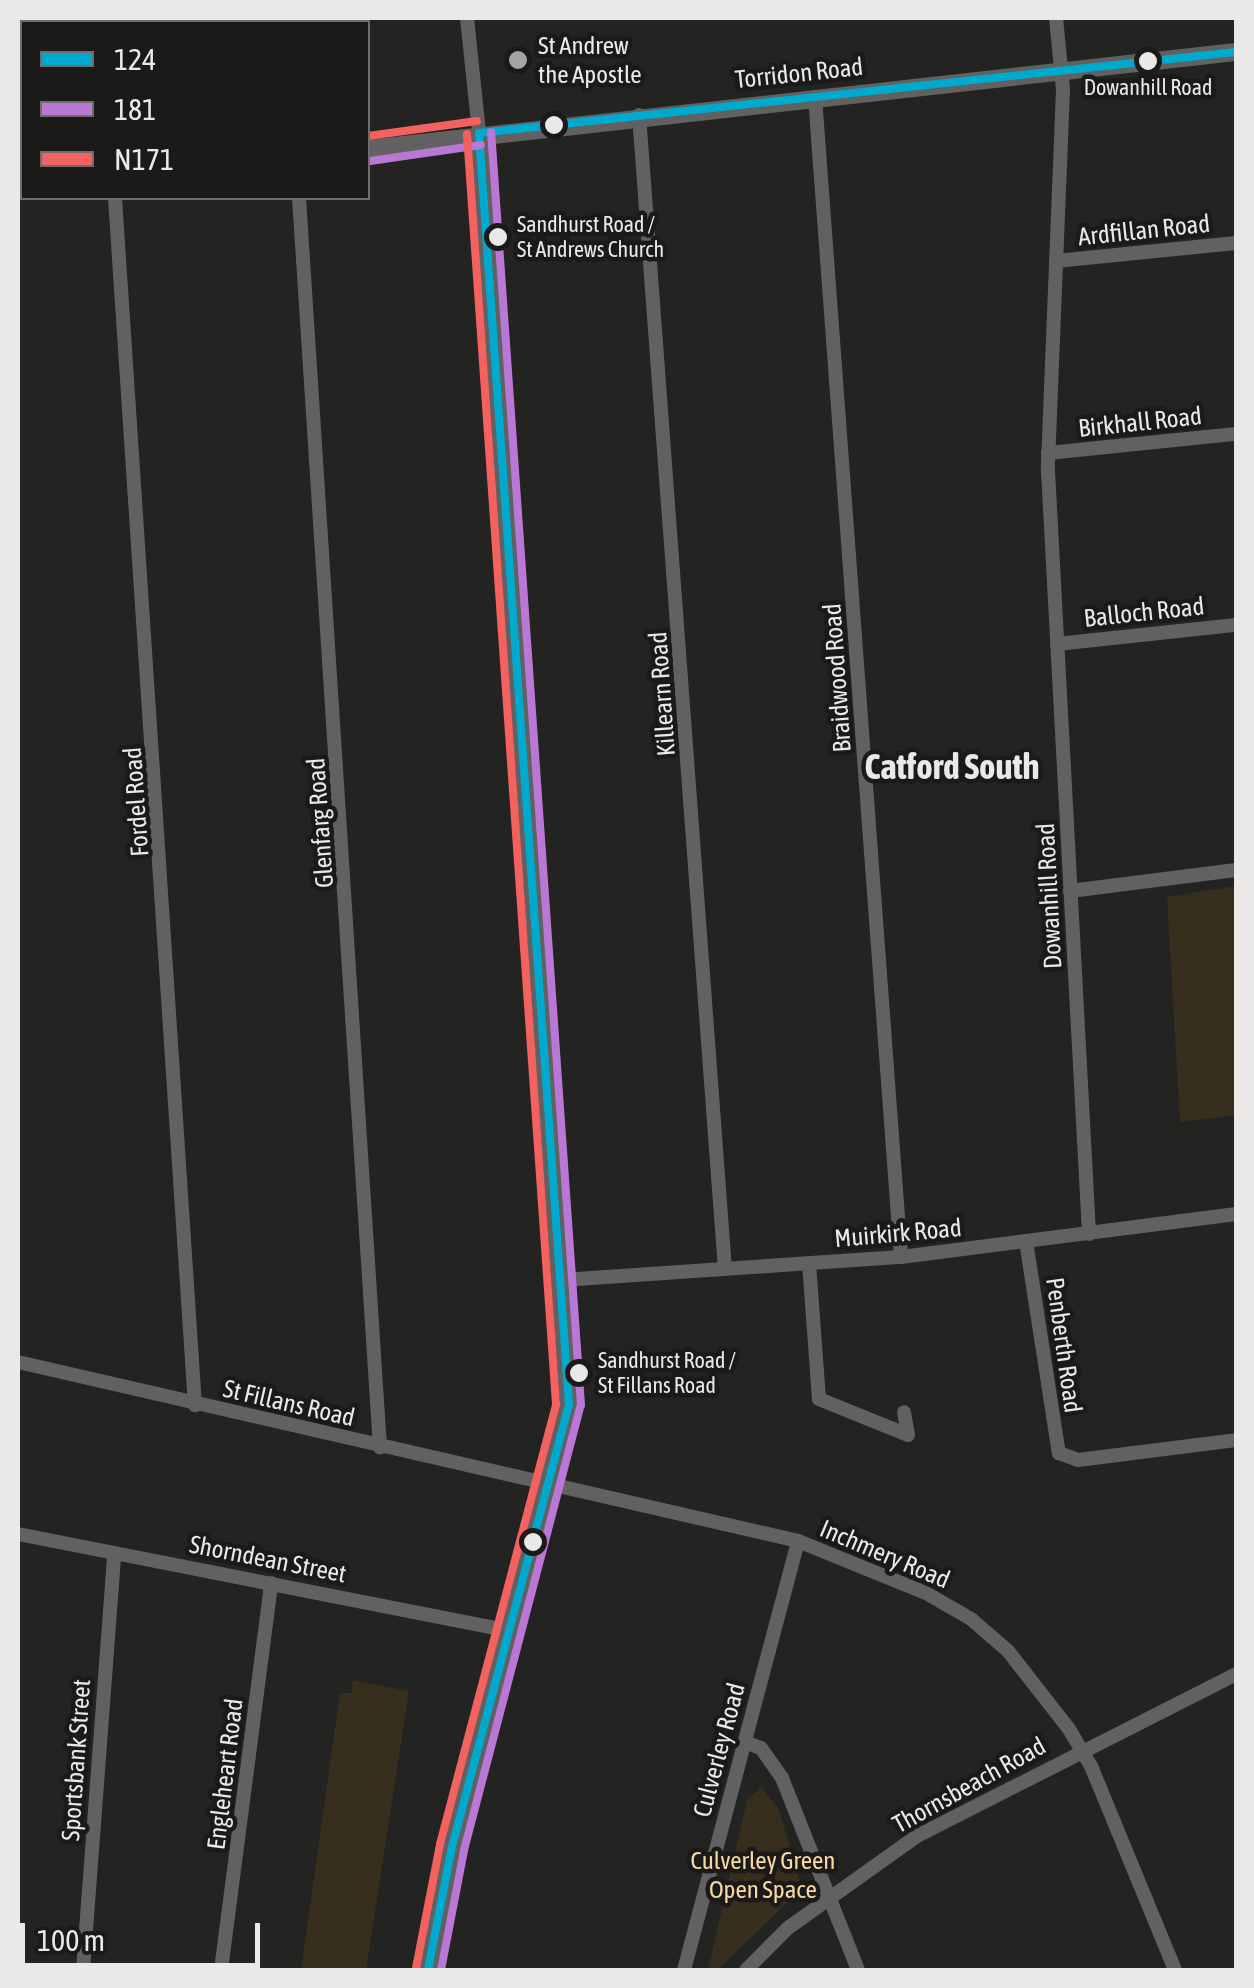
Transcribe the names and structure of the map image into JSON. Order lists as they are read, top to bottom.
{
  "streets": {
    "street": [
      "Torridon Road",
      "Ardfillan Road",
      "Birkhall Road",
      "Balloch Road",
      "Braidwood Road",
      "Killearn Road",
      "Fordel Road",
      "Glenfarg Road",
      "Dowanhill Road",
      "Muirkirk Road",
      "Penberth Road",
      "St Fillans Road",
      "Inchmery Road",
      "Shorndean Street",
      "Culverley Road",
      "Sportsbank Street",
      "Engleheart Road",
      "Thornsbeach Road"
    ]
  },
  "crossings": [
    ["Torridon Road", "Braidwood Road"],
    ["Torridon Road", "Killearn Road"],
    ["Torridon Road", "Dowanhill Road"],
    ["Ardfillan Road", "Dowanhill Road"],
    ["Birkhall Road", "Dowanhill Road"],
    ["Balloch Road", "Dowanhill Road"],
    ["Braidwood Road", "Muirkirk Road"],
    ["Killearn Road", "Muirkirk Road"],
    ["Fordel Road", "St Fillans Road"],
    ["Glenfarg Road", "St Fillans Road"],
    ["Dowanhill Road", "Muirkirk Road"],
    ["Muirkirk Road", "Penberth Road"],
    ["St Fillans Road", "Inchmery Road"],
    ["Inchmery Road", "Culverley Road"],
    ["Inchmery Road", "Thornsbeach Road"],
    ["Shorndean Street", "Sportsbank Street"],
    ["Shorndean Street", "Engleheart Road"]
  ],
  "districts": ["Catford South"],
  "parks": ["Culverley Green Open Space"],
  "places": [
    "St Andrew the Apostle",
    "Dowanhill Road",
    "Sandhurst Road / St Andrews Church",
    "Sandhurst Road / St Fillans Road"
  ],
  "lines": ["transit line 124", "transit line N171", "transit line 181"],
  "legend": ["124", "181", "N171"],
  "scale_bar": "100 m"
}
